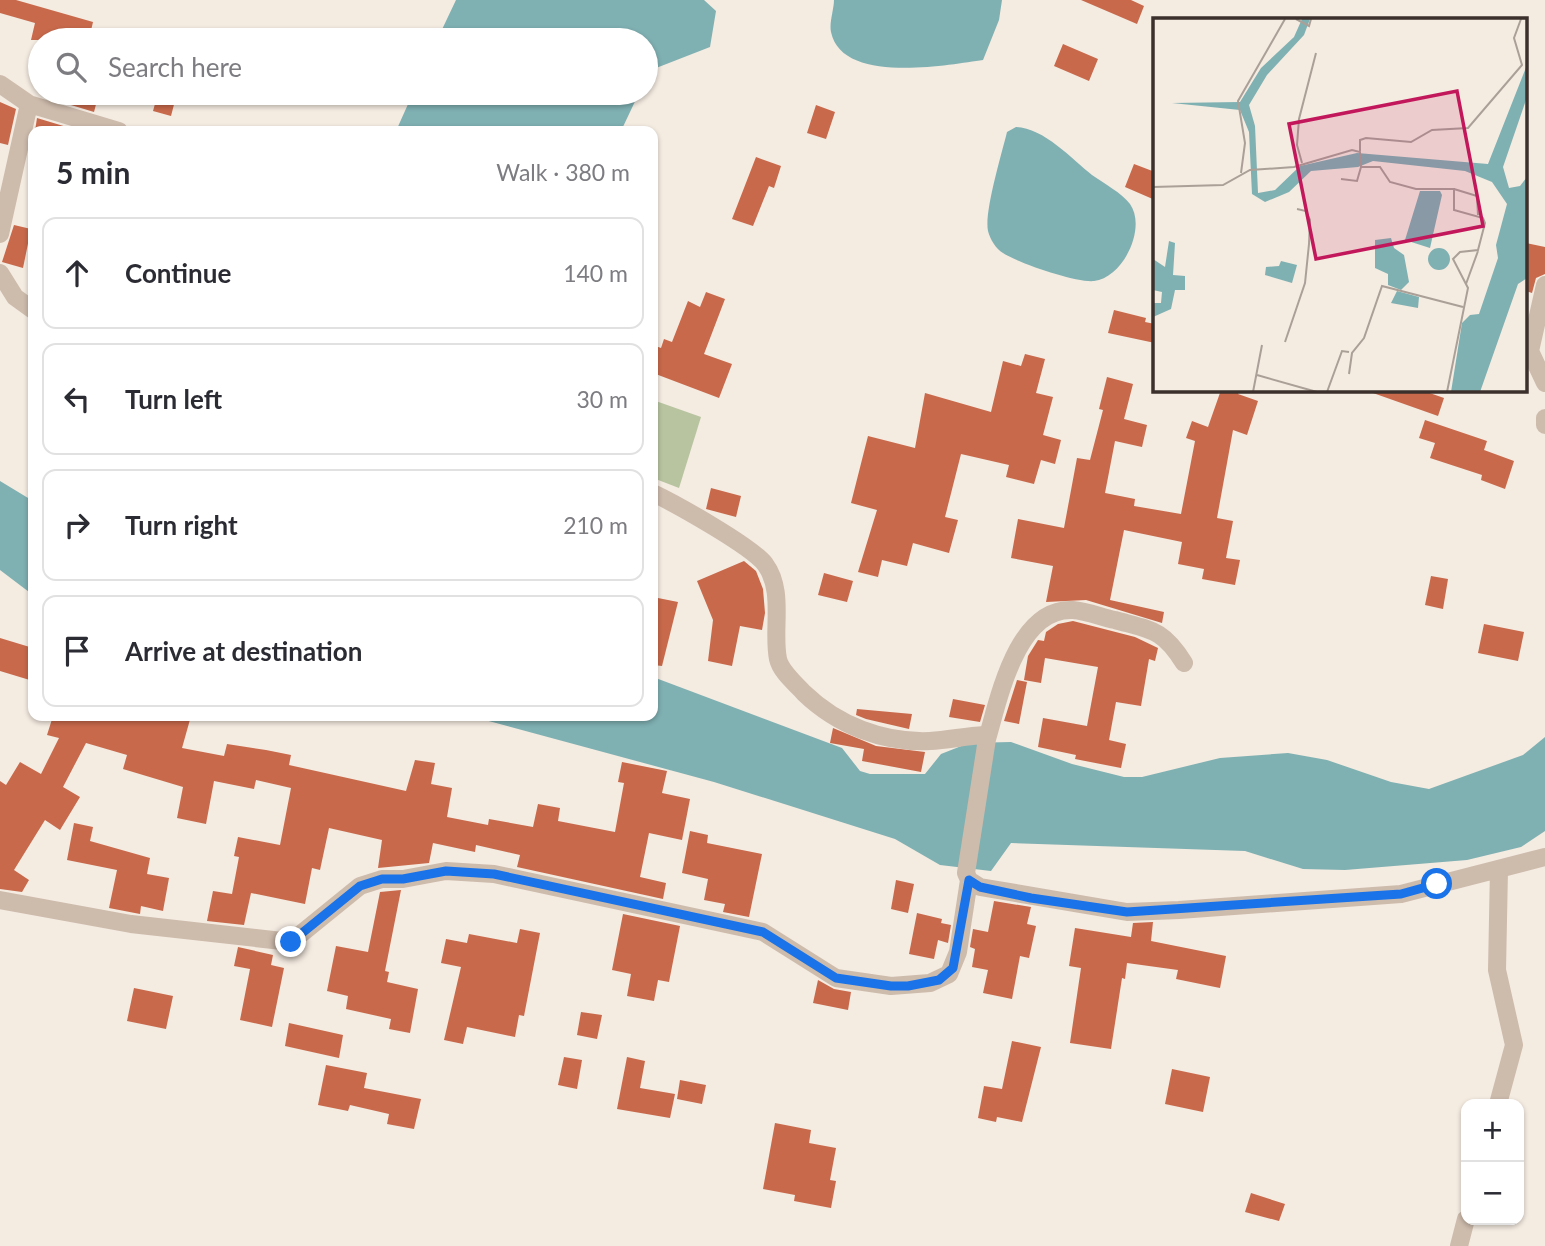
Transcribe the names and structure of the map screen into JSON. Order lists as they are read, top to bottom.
{
  "page": {
    "search": "Search here",
    "heading": ["5 min", "Walk · 380 m"],
    "list": [
      ["Continue", "140 m"],
      ["Turn left", "30 m"],
      ["Turn right", "210 m"],
      "Arrive at destination"
    ],
    "map_buttons": ["+", "−"]
  }
}
